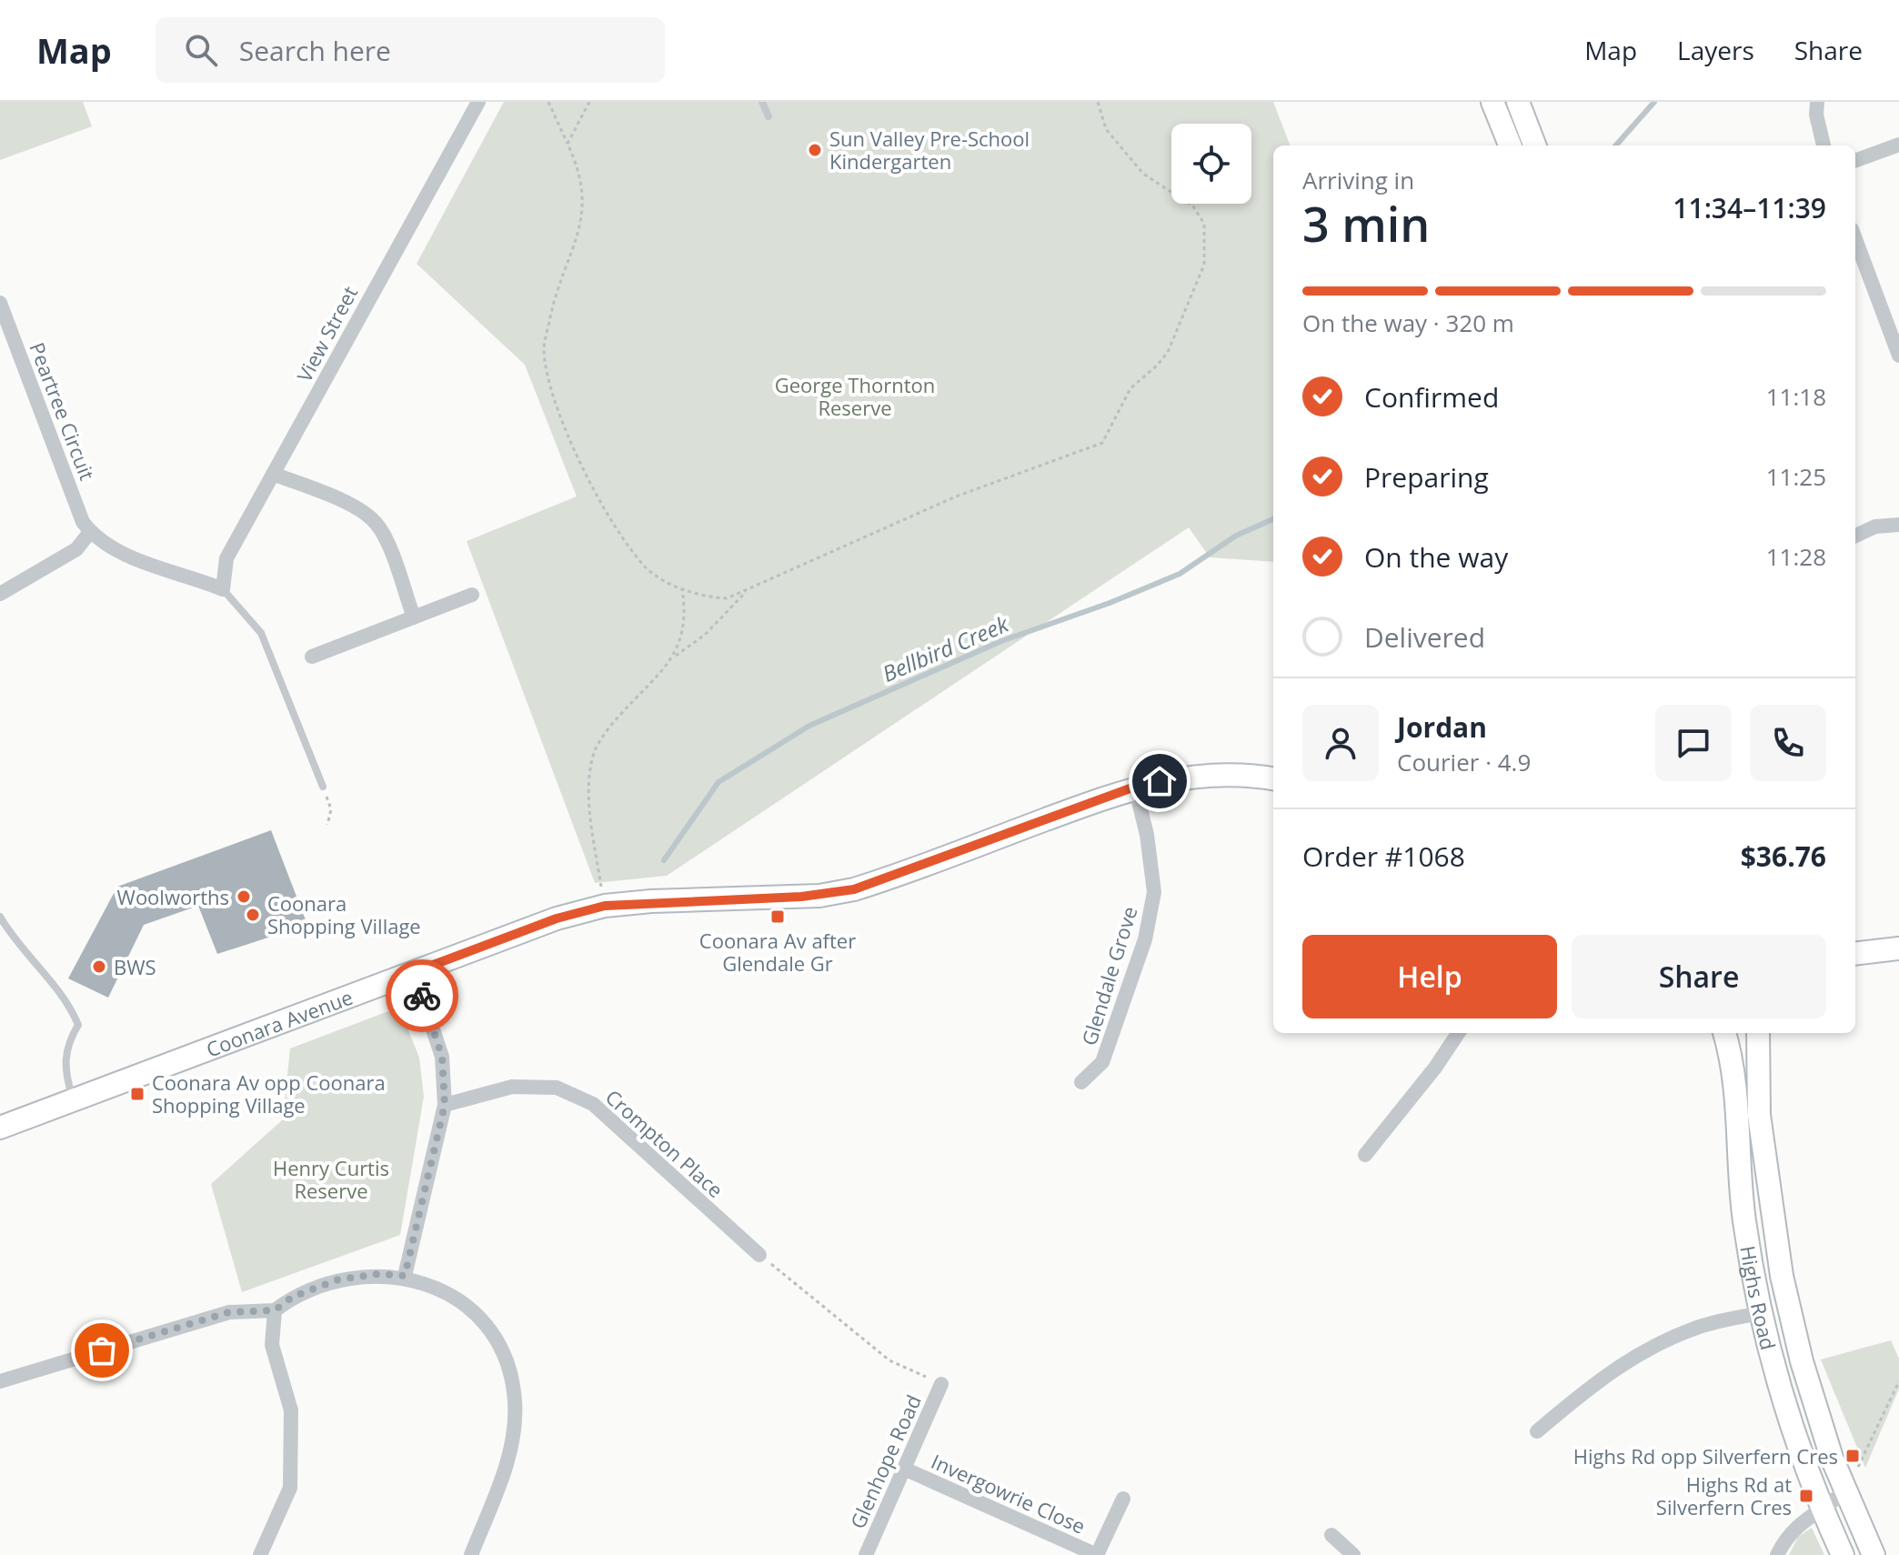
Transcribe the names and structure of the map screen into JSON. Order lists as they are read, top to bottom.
{
  "streets": {
    "street": [
      "View Street",
      "Peartree Circuit",
      "Glendale Grove",
      "Coonara Avenue",
      "Crompton Place",
      "Highs Road",
      "Glenhope Road",
      "Invergowrie Close"
    ]
  },
  "crossings": [
    ["Glendale Grove", "Coonara Avenue"],
    ["Glenhope Road", "Invergowrie Close"]
  ],
  "water": ["Bellbird Creek"],
  "parks": ["George Thornton Reserve", "Henry Curtis Reserve"],
  "places": {
    "other": [
      "Sun Valley Pre-School Kindergarten",
      "Woolworths",
      "Coonara Shopping Village",
      "BWS"
    ],
    "transit": [
      "Coonara Av after Glendale Gr",
      "Coonara Av opp Coonara Shopping Village",
      "Highs Rd opp Silverfern Cres",
      "Highs Rd at Silverfern Cres"
    ]
  },
  "page": {
    "header": "Map",
    "search": "Search here",
    "nav": ["Map", "Layers", "Share"],
    "heading": ["3 min", "Arriving in", "11:34–11:39"],
    "panel": [
      "Jordan",
      "Courier · 4.9",
      "Order #1068",
      "$36.76"
    ],
    "bar": "On the way · 320 m",
    "list": [
      ["Confirmed", "11:18"],
      ["Preparing", "11:25"],
      ["On the way", "11:28"],
      "Delivered"
    ],
    "buttons": ["Help", "Share"]
  }
}
